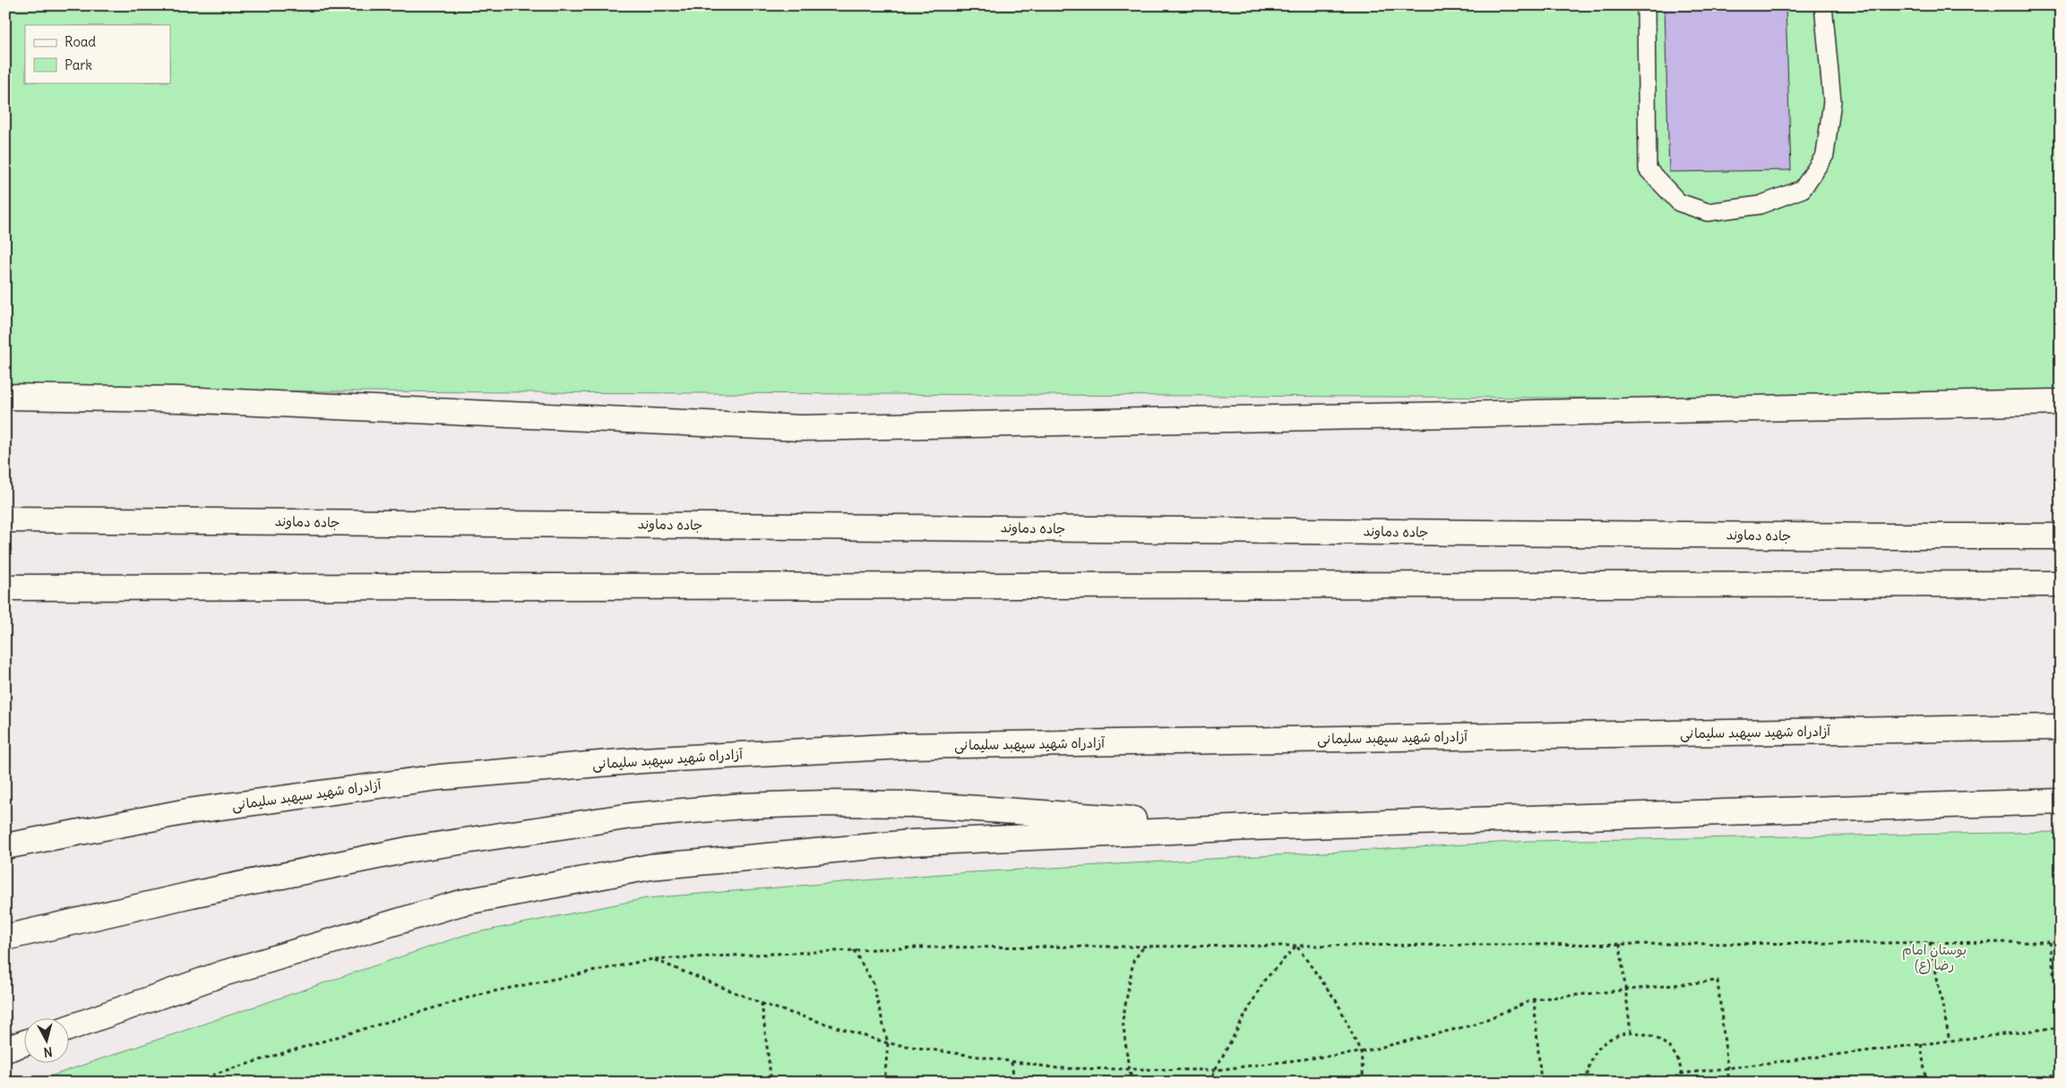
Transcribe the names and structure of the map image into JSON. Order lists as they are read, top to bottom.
{
  "streets": {
    "main road": ["جاده دماوند", "آزادراه شهید سپهبد سلیمانی"]
  },
  "parks": ["بوستان امام رضا (ع)"],
  "legend": ["Road", "Park"],
  "north": "bottom"
}
